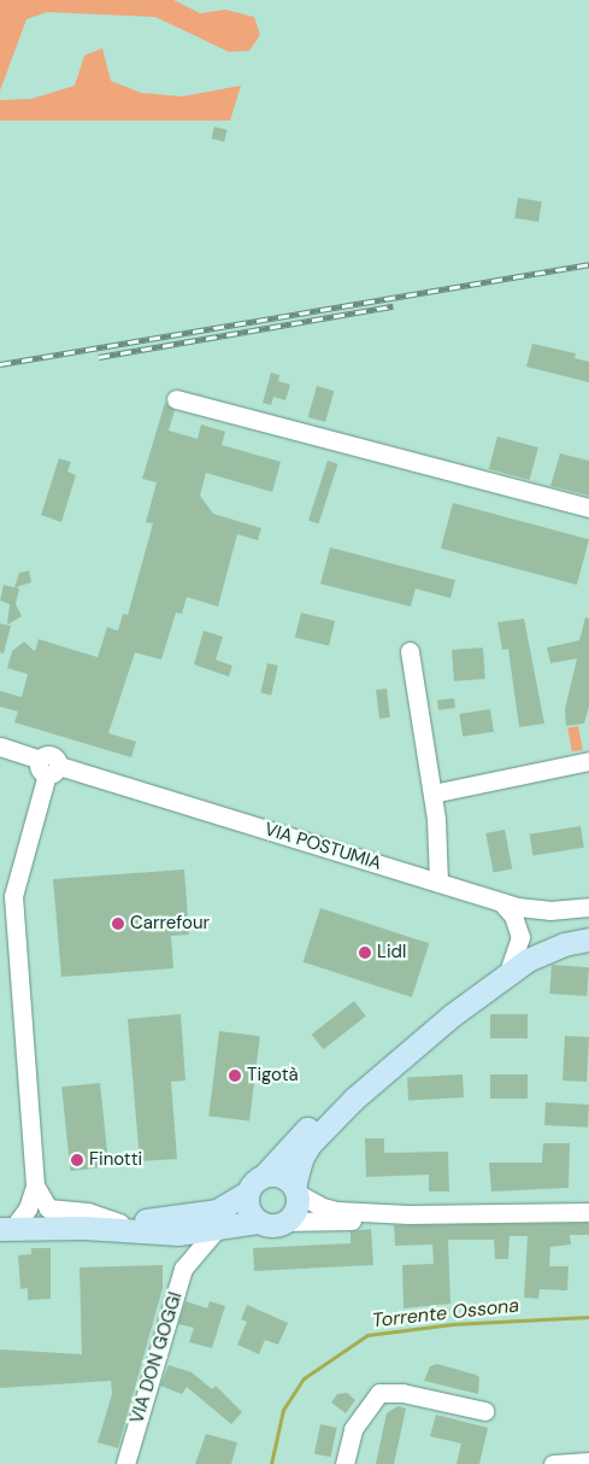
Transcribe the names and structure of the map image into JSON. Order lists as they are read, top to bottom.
{
  "streets": {
    "street": ["VIA POSTUMIA", "VIA DON GOGGI"]
  },
  "water": ["Torrente Ossona"],
  "places": [
    "Carrefour",
    "Lidl",
    "Tigotà",
    "Finotti"
  ]
}
